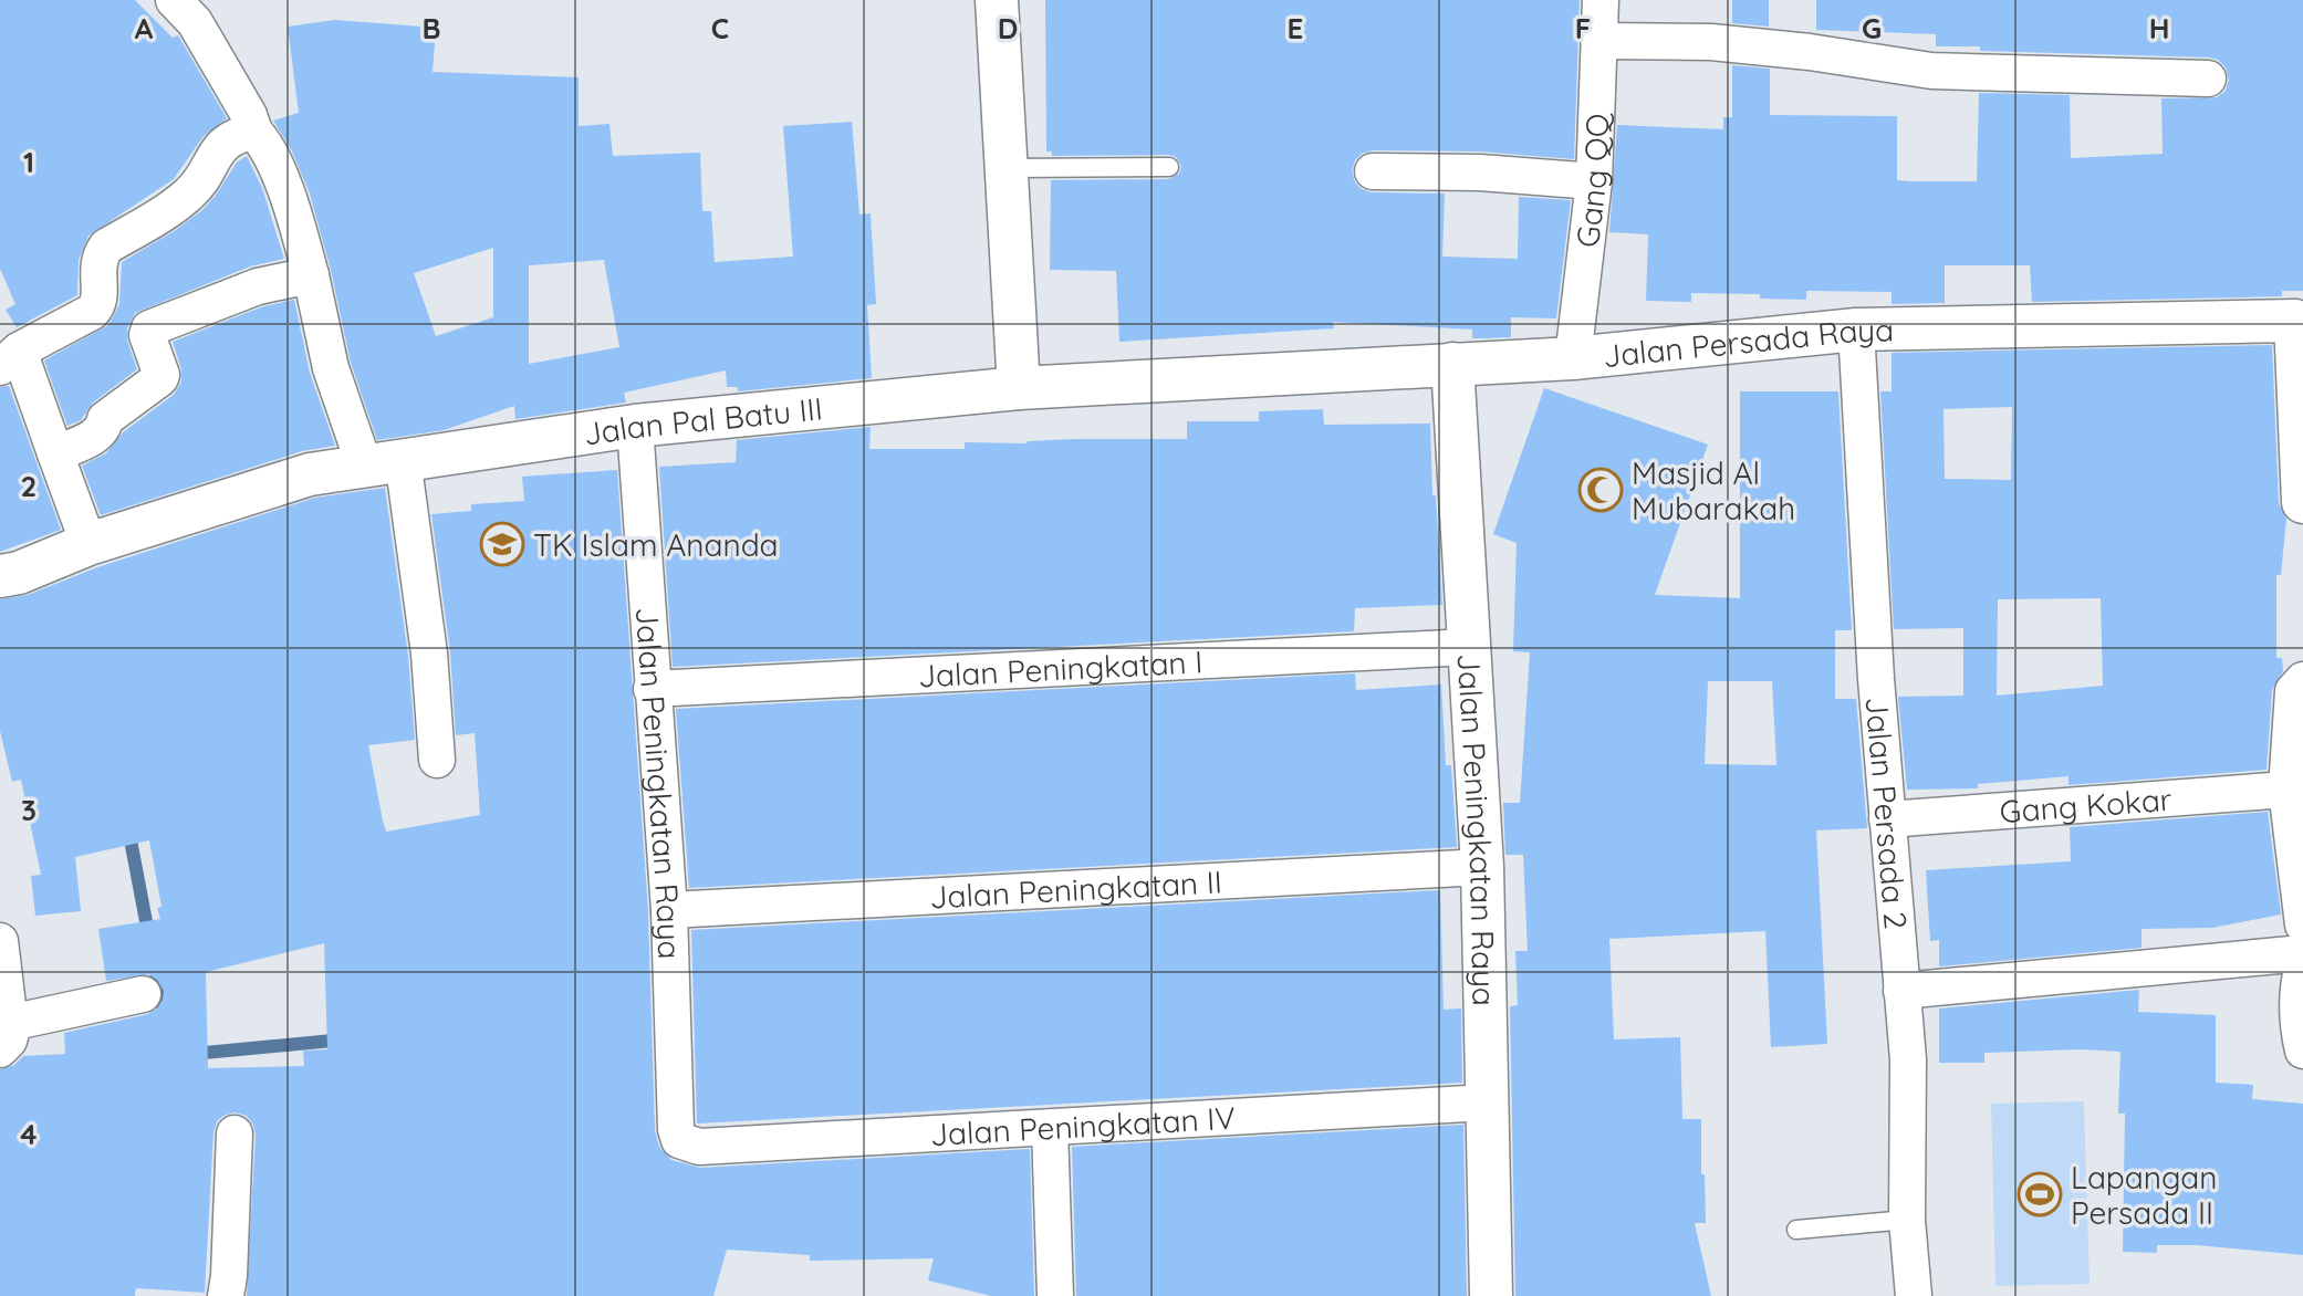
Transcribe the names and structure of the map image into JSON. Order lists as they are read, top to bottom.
{
  "streets": {
    "street": [
      "Gang QQ",
      "Jalan Persada Raya",
      "Jalan Pal Batu III",
      "Jalan Peningkatan I",
      "Jalan Peningkatan Raya",
      "Gang Kokar",
      "Jalan Persada 2",
      "Jalan Peningkatan II",
      "Jalan Peningkatan IV"
    ]
  },
  "crossings": [
    ["Gang QQ", "Jalan Persada Raya"],
    ["Jalan Persada Raya", "Jalan Pal Batu III"],
    ["Jalan Persada Raya", "Jalan Peningkatan Raya"],
    ["Jalan Persada Raya", "Jalan Persada 2"],
    ["Jalan Pal Batu III", "Jalan Peningkatan Raya"],
    ["Jalan Peningkatan I", "Jalan Peningkatan Raya"],
    ["Jalan Peningkatan Raya", "Jalan Peningkatan II"],
    ["Jalan Peningkatan Raya", "Jalan Peningkatan IV"],
    ["Gang Kokar", "Jalan Persada 2"]
  ],
  "places": {
    "mosque": ["Masjid Al Mubarakah"],
    "school or university": ["TK Islam Ananda"],
    "sports": ["Lapangan Persada II"]
  },
  "grid": {
    "columns": [
      "A",
      "B",
      "C",
      "D",
      "E",
      "F",
      "G",
      "H"
    ],
    "rows": [
      "1",
      "2",
      "3",
      "4"
    ]
  }
}
